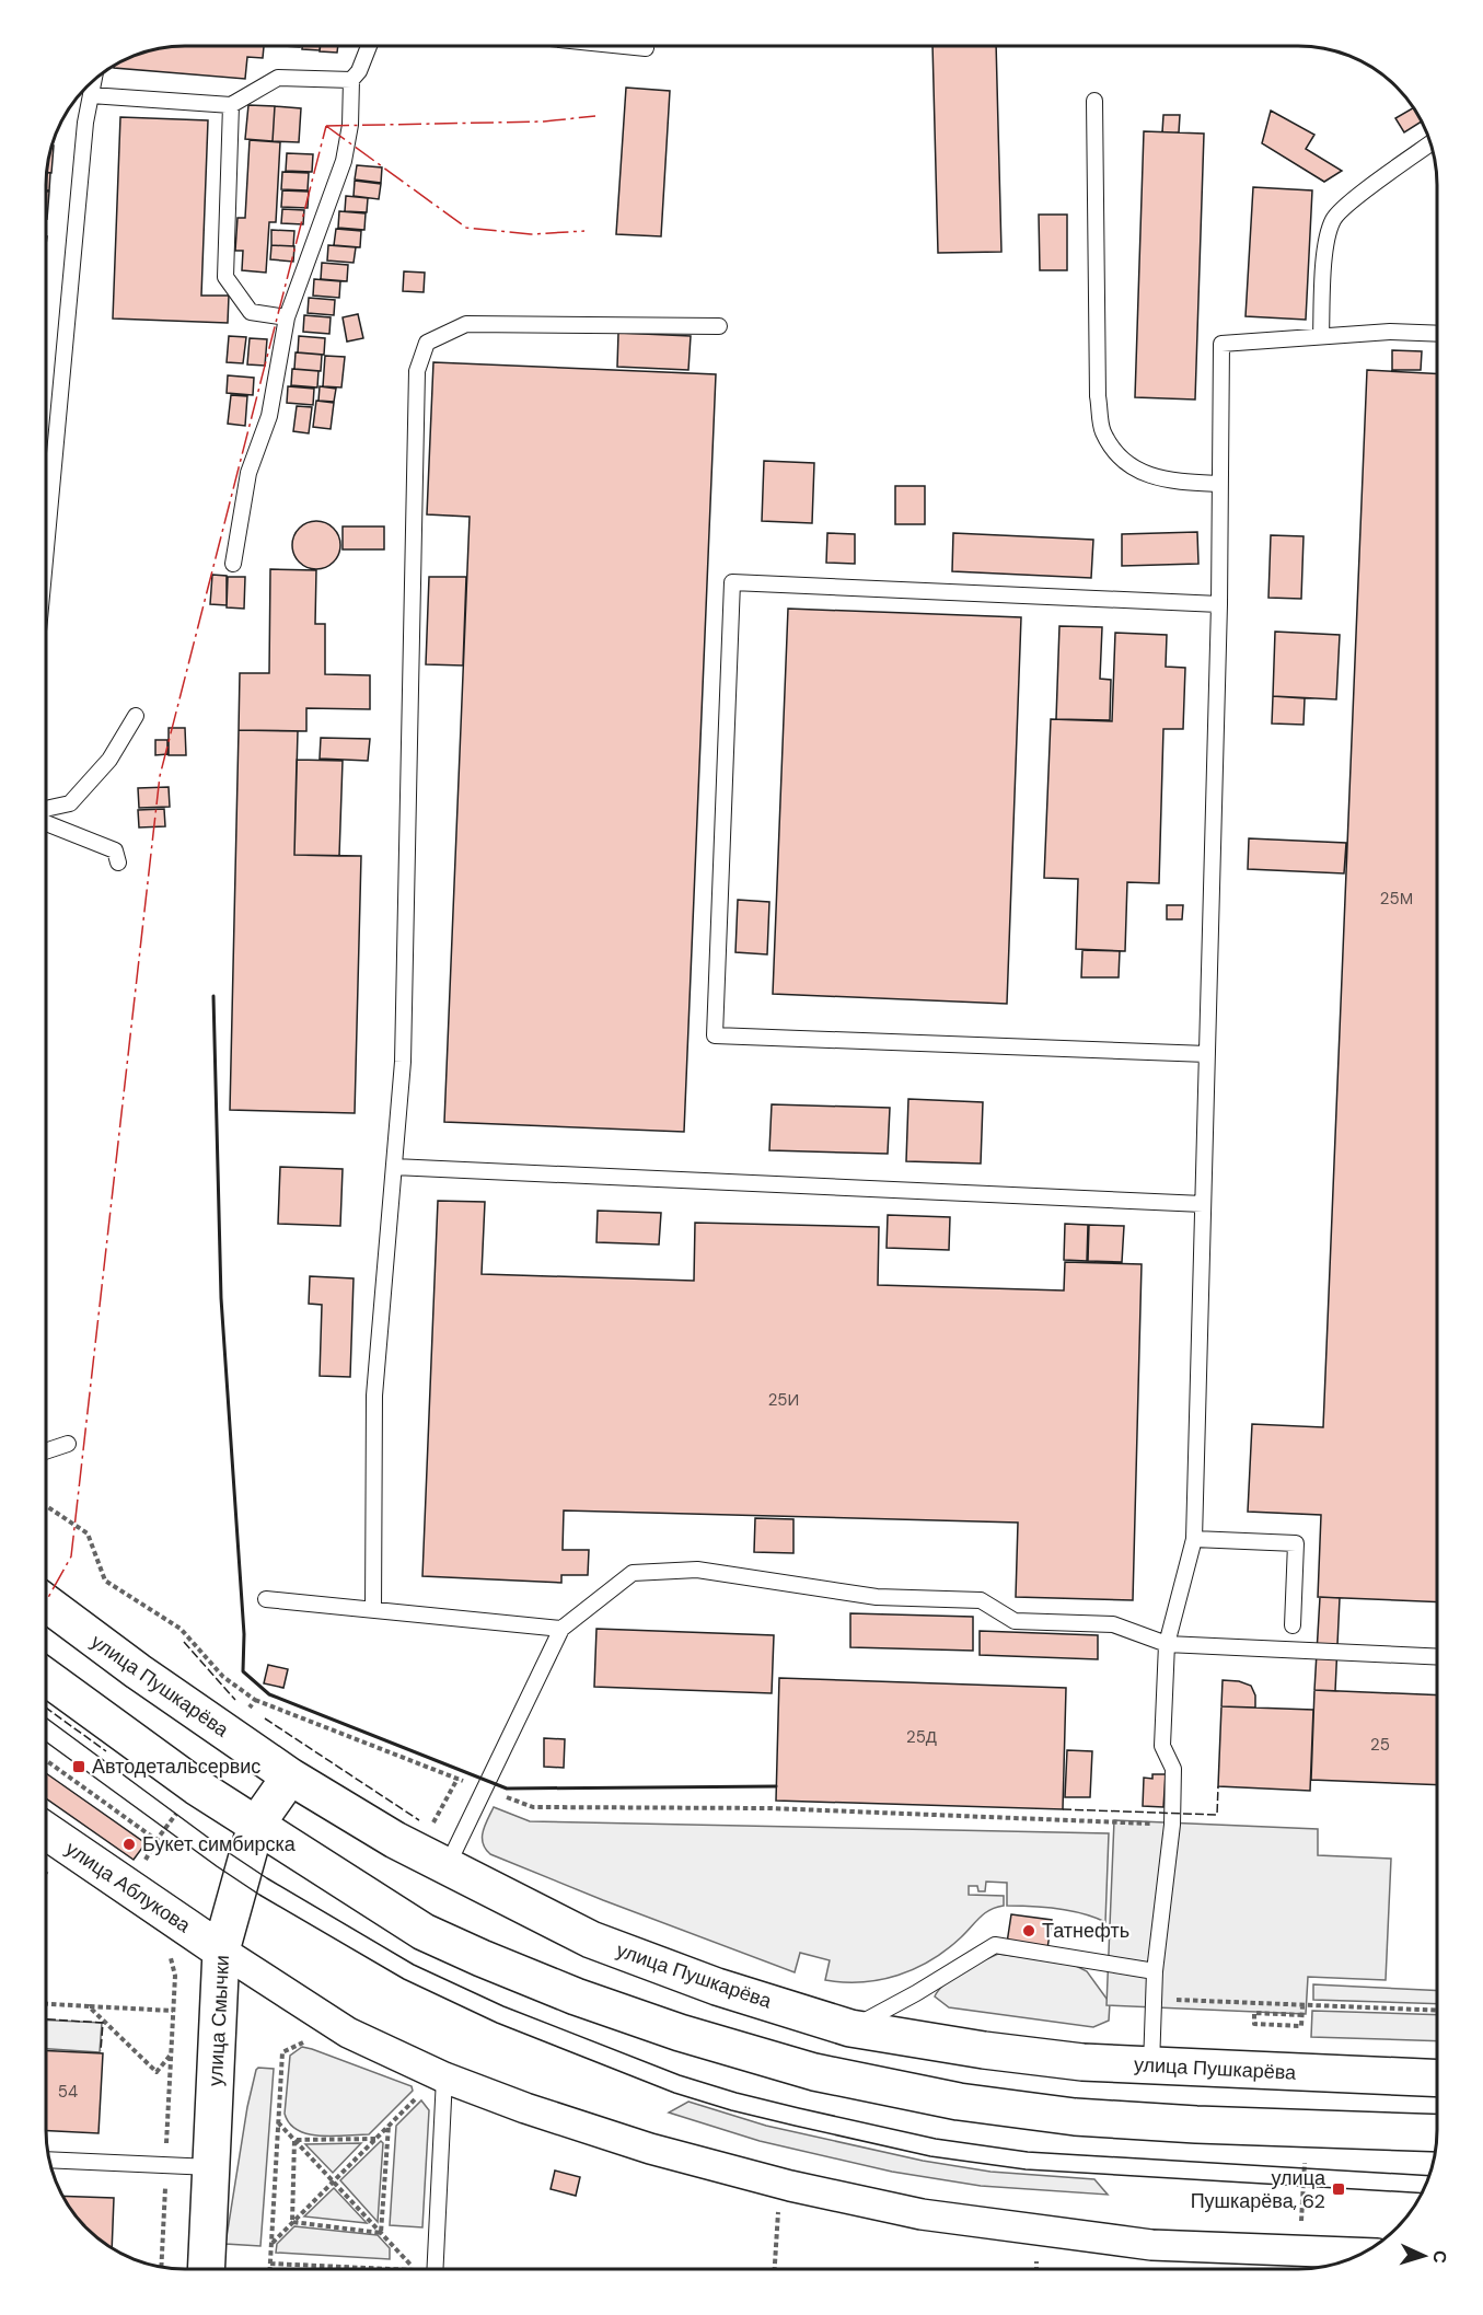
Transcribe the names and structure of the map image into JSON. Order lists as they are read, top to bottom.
{
  "streets": {
    "main road": ["улица Пушкарёва", "улица Аблукова", "улица Смычки"]
  },
  "crossings": [
    ["улица Пушкарёва", "улица Смычки"],
    ["улица Аблукова", "улица Смычки"]
  ],
  "places": {
    "transit": ["Автодетальсервис", "улица Пушкарёва, 62"],
    "other": ["Букет симбирска", "Татнефть"]
  },
  "house_numbers": [
    "25М",
    "25И",
    "25Д",
    "25",
    "54"
  ],
  "north": "right"
}
